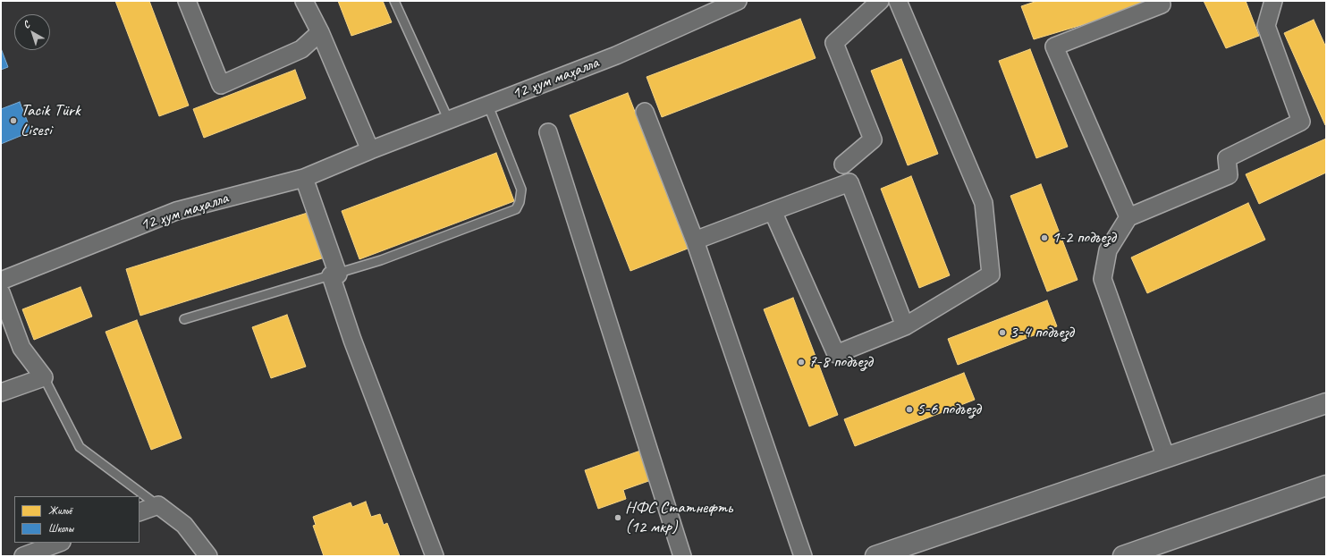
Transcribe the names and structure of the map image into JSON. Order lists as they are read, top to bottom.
{
  "streets": {
    "street": ["12 ҳум маҳалла"]
  },
  "places": [
    "Tacik Türk Lisesi",
    "1-2 подъезд",
    "3-4 подъезд",
    "7-8 подъезд",
    "5-6 подъезд",
    "НФС Статнефть (12 мкр)"
  ],
  "legend": ["Жильё", "Школы"],
  "north": "top left"
}
